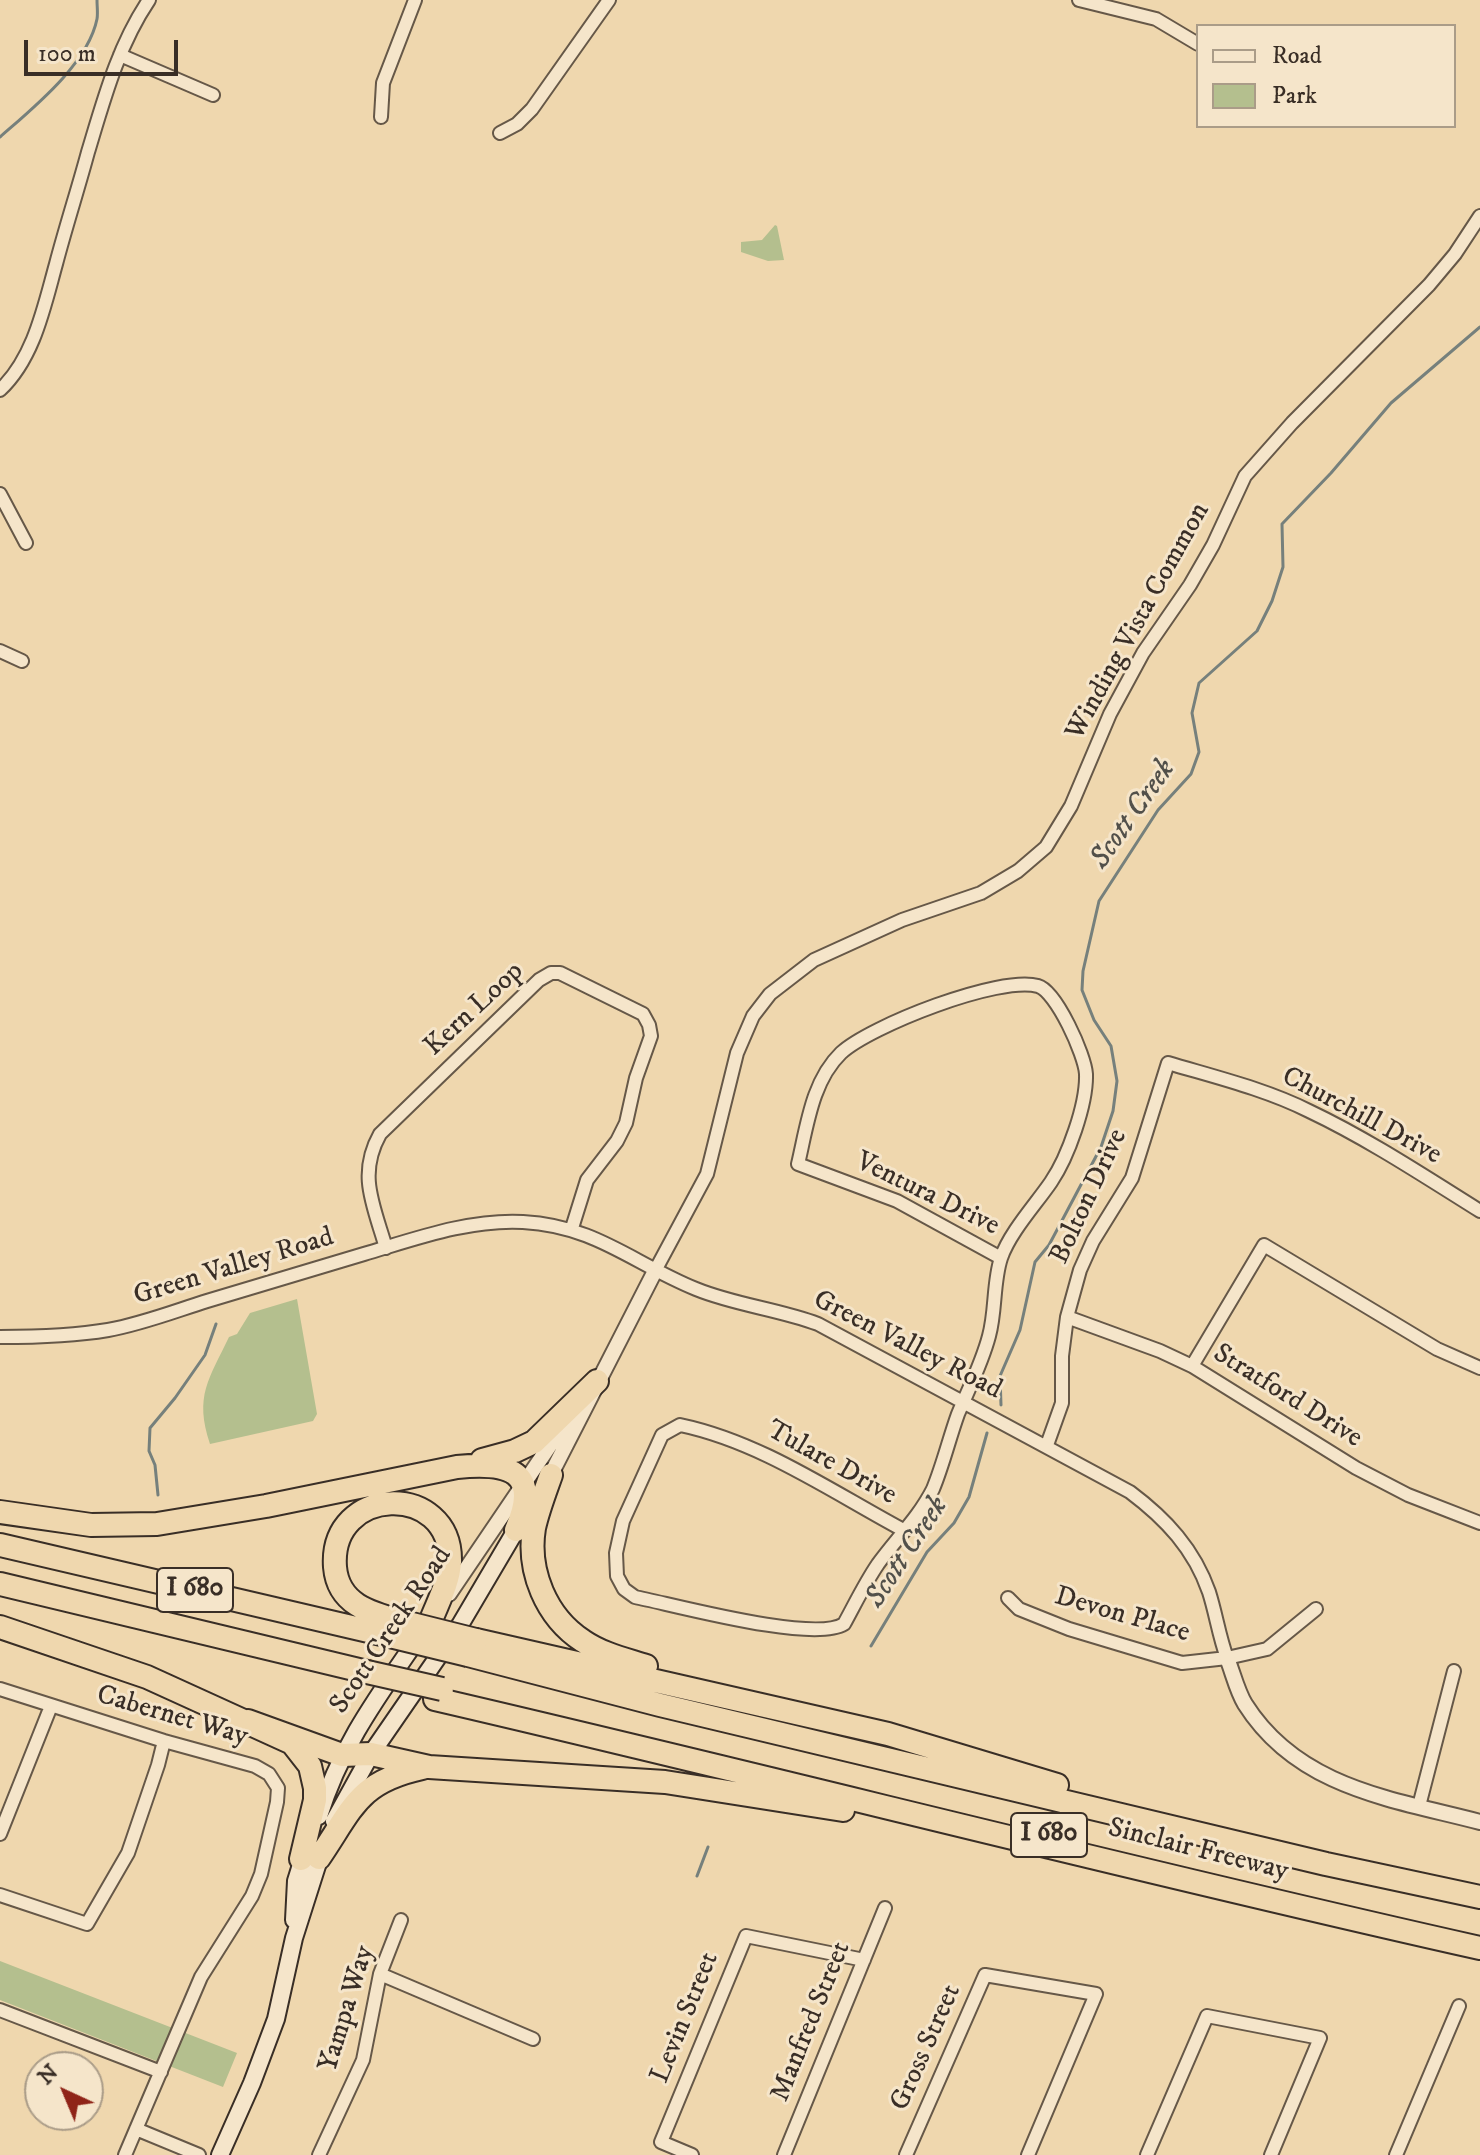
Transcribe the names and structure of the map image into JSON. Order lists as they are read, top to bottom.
{
  "streets": {
    "highway": ["I 680", "Sinclair Freeway"],
    "main road": ["Scott Creek Road"],
    "street": [
      "Winding Vista Common",
      "Kern Loop",
      "Churchill Drive",
      "Ventura Drive",
      "Bolton Drive",
      "Green Valley Road",
      "Stratford Drive",
      "Tulare Drive",
      "Devon Place",
      "Cabernet Way",
      "Yampa Way",
      "Levin Street",
      "Manfred Street",
      "Gross Street"
    ]
  },
  "crossings": [
    ["Winding Vista Common", "Scott Creek Road"],
    ["Kern Loop", "Green Valley Road"],
    ["Churchill Drive", "Bolton Drive"],
    ["Ventura Drive", "Tulare Drive"],
    ["Bolton Drive", "Green Valley Road"],
    ["Bolton Drive", "Stratford Drive"],
    ["Green Valley Road", "Tulare Drive"],
    ["Green Valley Road", "Devon Place"],
    ["Green Valley Road", "Scott Creek Road"],
    ["I 680", "Sinclair Freeway"],
    ["Levin Street", "Manfred Street"]
  ],
  "water": ["Scott Creek"],
  "legend": ["Road", "Park"],
  "scale_bar": "100 m",
  "north": "top left"
}
